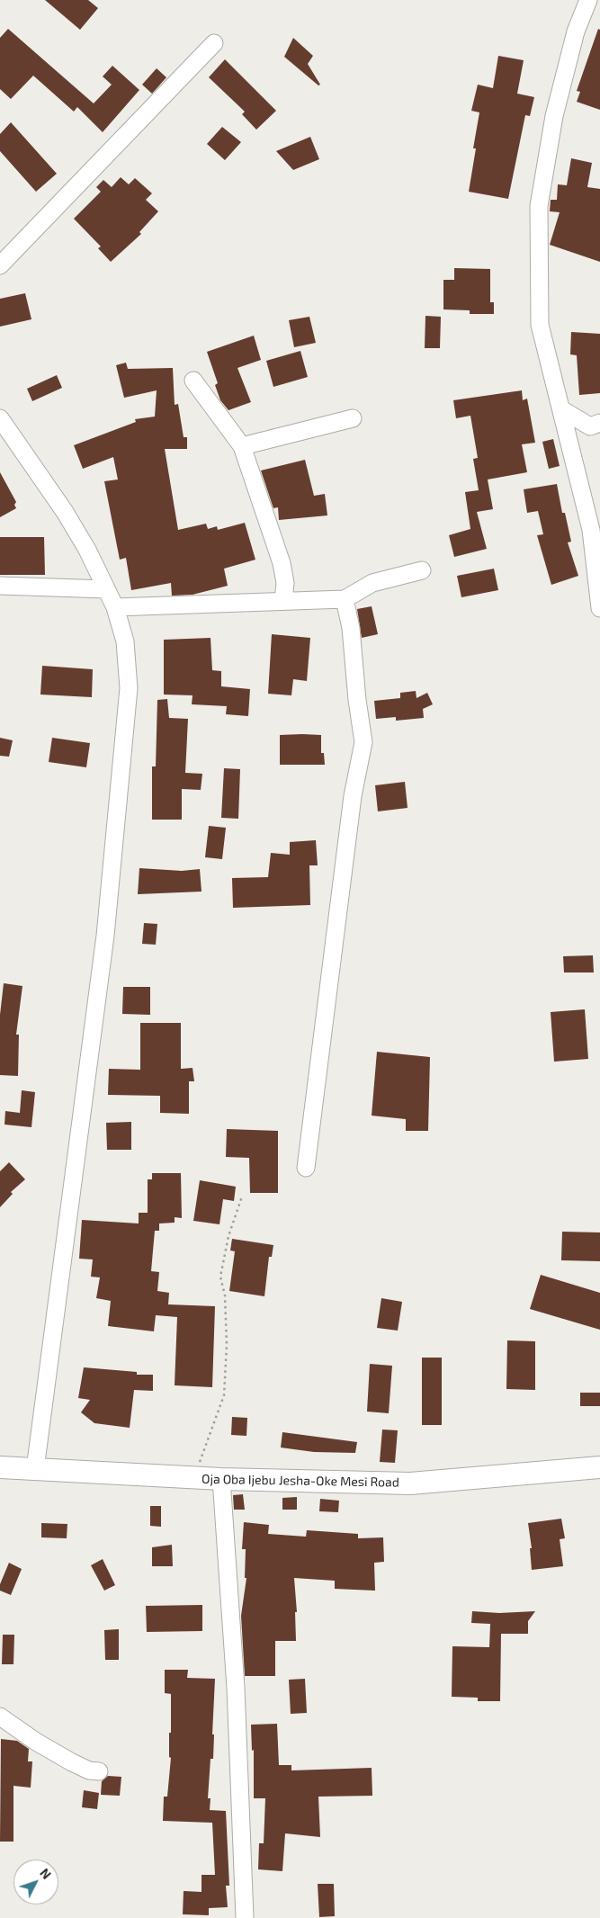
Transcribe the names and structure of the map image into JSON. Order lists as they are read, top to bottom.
{
  "streets": {
    "main road": ["Oja Oba Ijebu Jesha-Oke Mesi Road"]
  },
  "north": "top right"
}
